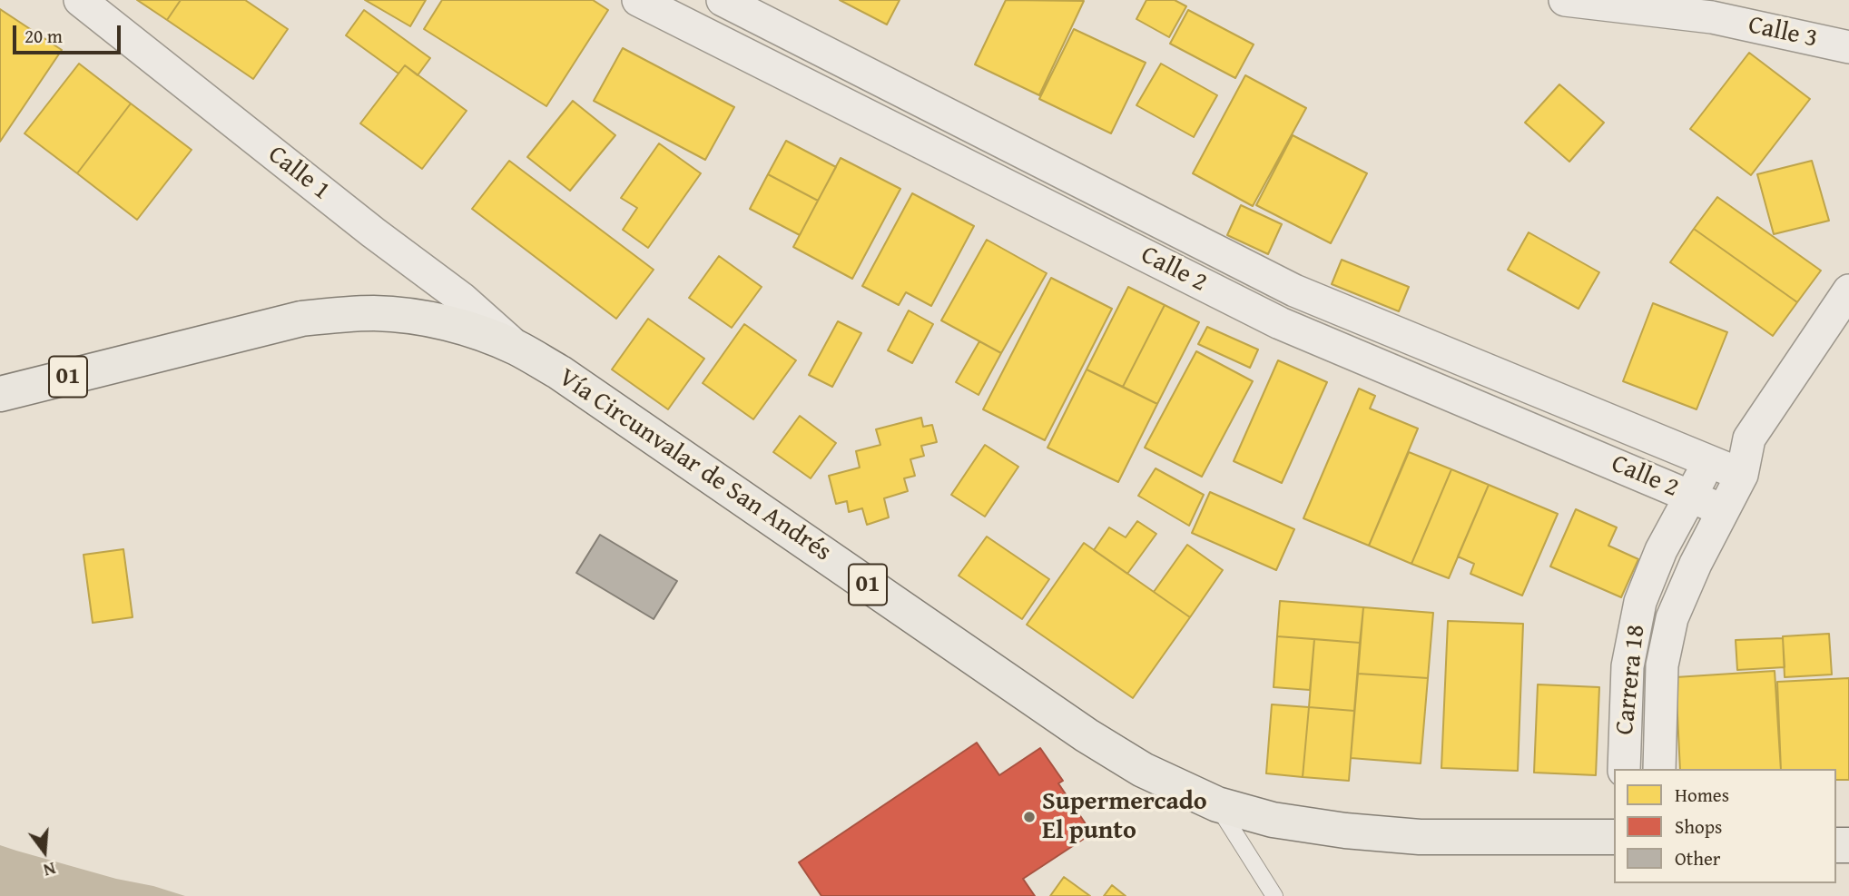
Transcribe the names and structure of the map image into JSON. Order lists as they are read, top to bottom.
{
  "streets": {
    "highway": ["01", "Vía Circunvalar de San Andrés"],
    "street": [
      "Calle 3",
      "Calle 1",
      "Calle 2",
      "Carrera 18"
    ]
  },
  "crossings": [
    ["Calle 1", "Vía Circunvalar de San Andrés"],
    ["Calle 2", "Carrera 18"]
  ],
  "places": ["Supermercado El punto"],
  "legend": ["Homes", "Shops", "Other"],
  "scale_bar": "20 m",
  "north": "bottom"
}
